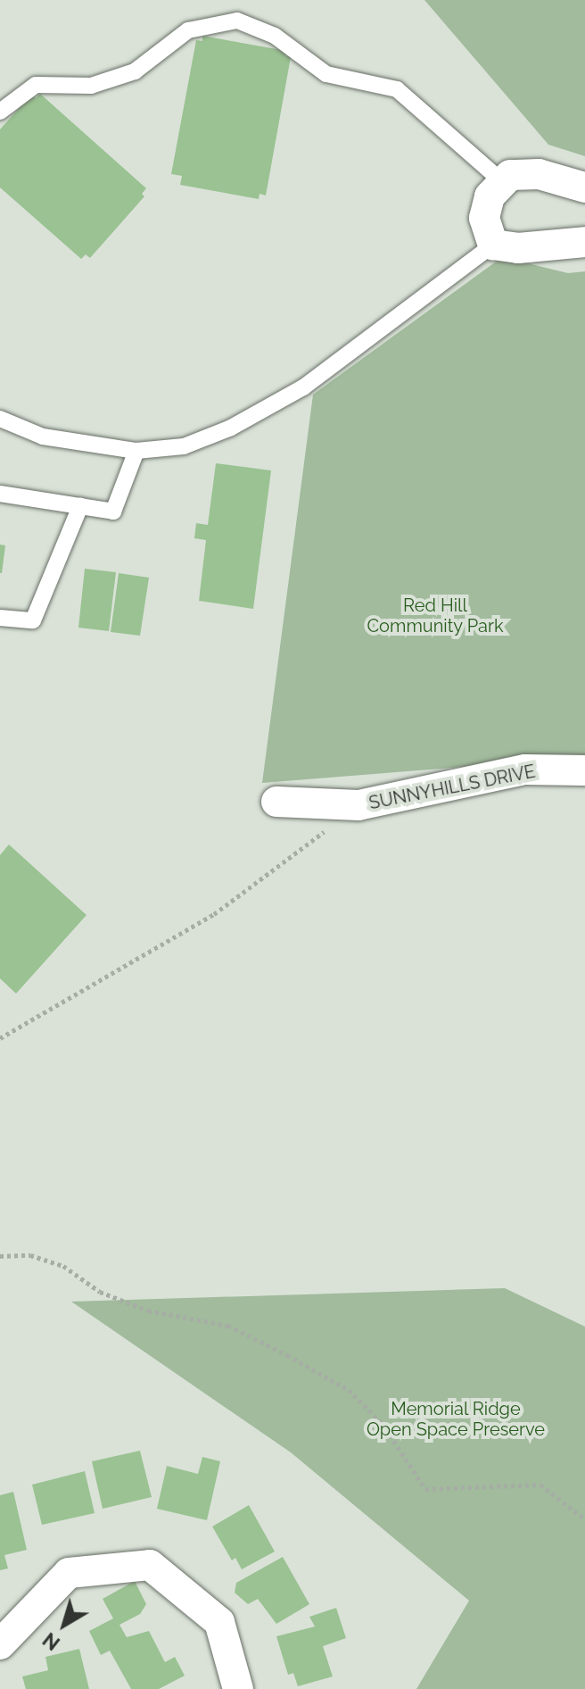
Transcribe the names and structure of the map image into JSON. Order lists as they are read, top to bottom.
{
  "streets": {
    "street": ["SUNNYHILLS DRIVE"]
  },
  "parks": ["Red Hill Community Park", "Memorial Ridge Open Space Preserve"],
  "north": "bottom left"
}
